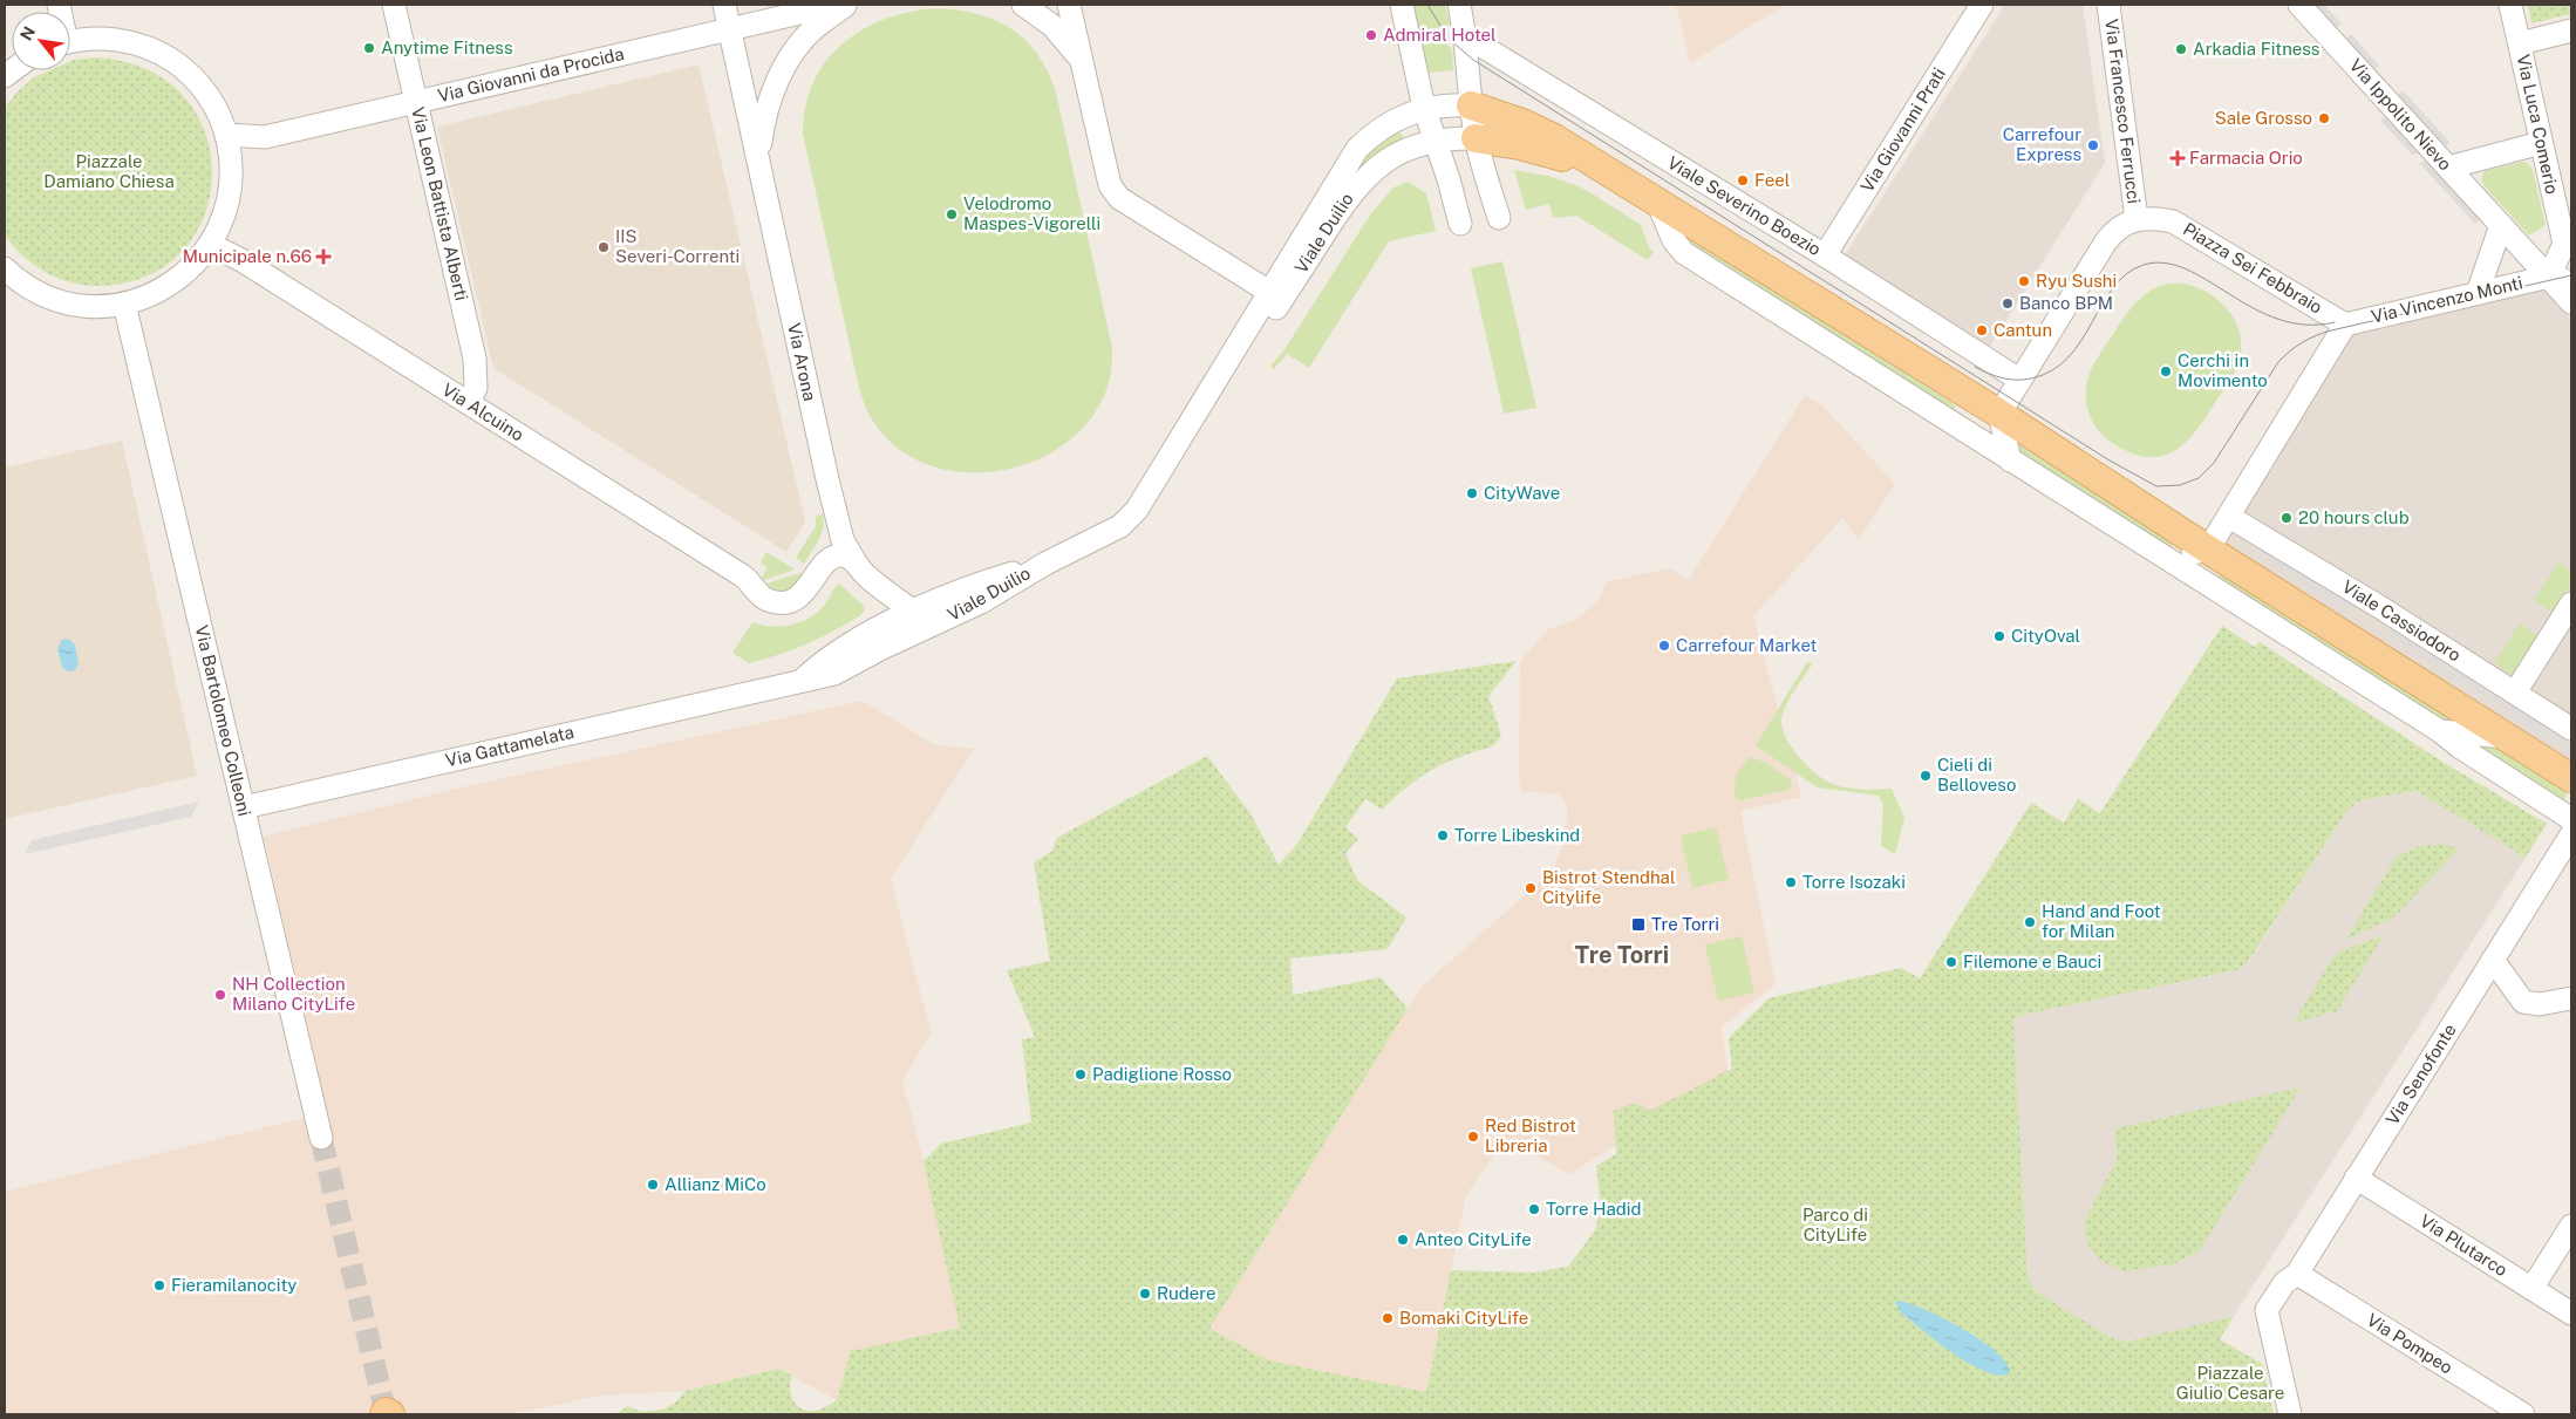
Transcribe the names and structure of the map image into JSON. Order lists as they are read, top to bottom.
{
  "streets": {
    "street": [
      "Via Giovanni da Procida",
      "Via Francesco Ferrucci",
      "Via Ippolito Nievo",
      "Via Luca Comerio",
      "Via Giovanni Prati",
      "Via Leon Battista Alberti",
      "Viale Severino Boezio",
      "Viale Duilio",
      "Piazza Sei Febbraio",
      "Via Vincenzo Monti",
      "Via Arona",
      "Via Alcuino",
      "Viale Cassiodoro",
      "Via Bartolomeo Colleoni",
      "Via Gattamelata",
      "Via Senofonte",
      "Via Plutarco",
      "Via Pompeo"
    ]
  },
  "crossings": [
    ["Via Giovanni da Procida", "Via Leon Battista Alberti"],
    ["Via Giovanni da Procida", "Via Arona"],
    ["Via Francesco Ferrucci", "Piazza Sei Febbraio"],
    ["Via Ippolito Nievo", "Via Luca Comerio"],
    ["Via Ippolito Nievo", "Via Vincenzo Monti"],
    ["Via Luca Comerio", "Via Vincenzo Monti"],
    ["Via Giovanni Prati", "Viale Severino Boezio"],
    ["Via Leon Battista Alberti", "Via Alcuino"],
    ["Viale Duilio", "Via Arona"],
    ["Viale Duilio", "Via Gattamelata"],
    ["Piazza Sei Febbraio", "Via Vincenzo Monti"],
    ["Via Arona", "Via Alcuino"],
    ["Via Bartolomeo Colleoni", "Via Gattamelata"],
    ["Via Senofonte", "Via Plutarco"],
    ["Via Senofonte", "Via Pompeo"]
  ],
  "districts": ["Tre Torri"],
  "parks": ["Piazzale Damiano Chiesa", "Parco di CityLife", "Piazzale Giulio Cesare"],
  "places": {
    "other": [
      "Admiral Hotel",
      "Anytime Fitness",
      "Arkadia Fitness",
      "Sale Grosso",
      "Carrefour Express",
      "Feel",
      "Velodromo Maspes-Vigorelli",
      "IIS Severi-Correnti",
      "Ryu Sushi",
      "Banco BPM",
      "Cantun",
      "Cerchi in Movimento",
      "CityWave",
      "20 hours club",
      "CityOval",
      "Carrefour Market",
      "Cieli di Belloveso",
      "Torre Libeskind",
      "Torre Isozaki",
      "Bistrot Stendhal Citylife",
      "Hand and Foot for Milan",
      "Filemone e Bauci",
      "NH Collection Milano CityLife",
      "Padiglione Rosso",
      "Red Bistrot Libreria",
      "Allianz MiCo",
      "Torre Hadid",
      "Anteo CityLife",
      "Fieramilanocity",
      "Rudere",
      "Bomaki CityLife"
    ],
    "health": ["Farmacia Orio", "Municipale n.66"],
    "transit": ["Tre Torri"]
  },
  "north": "top left"
}
